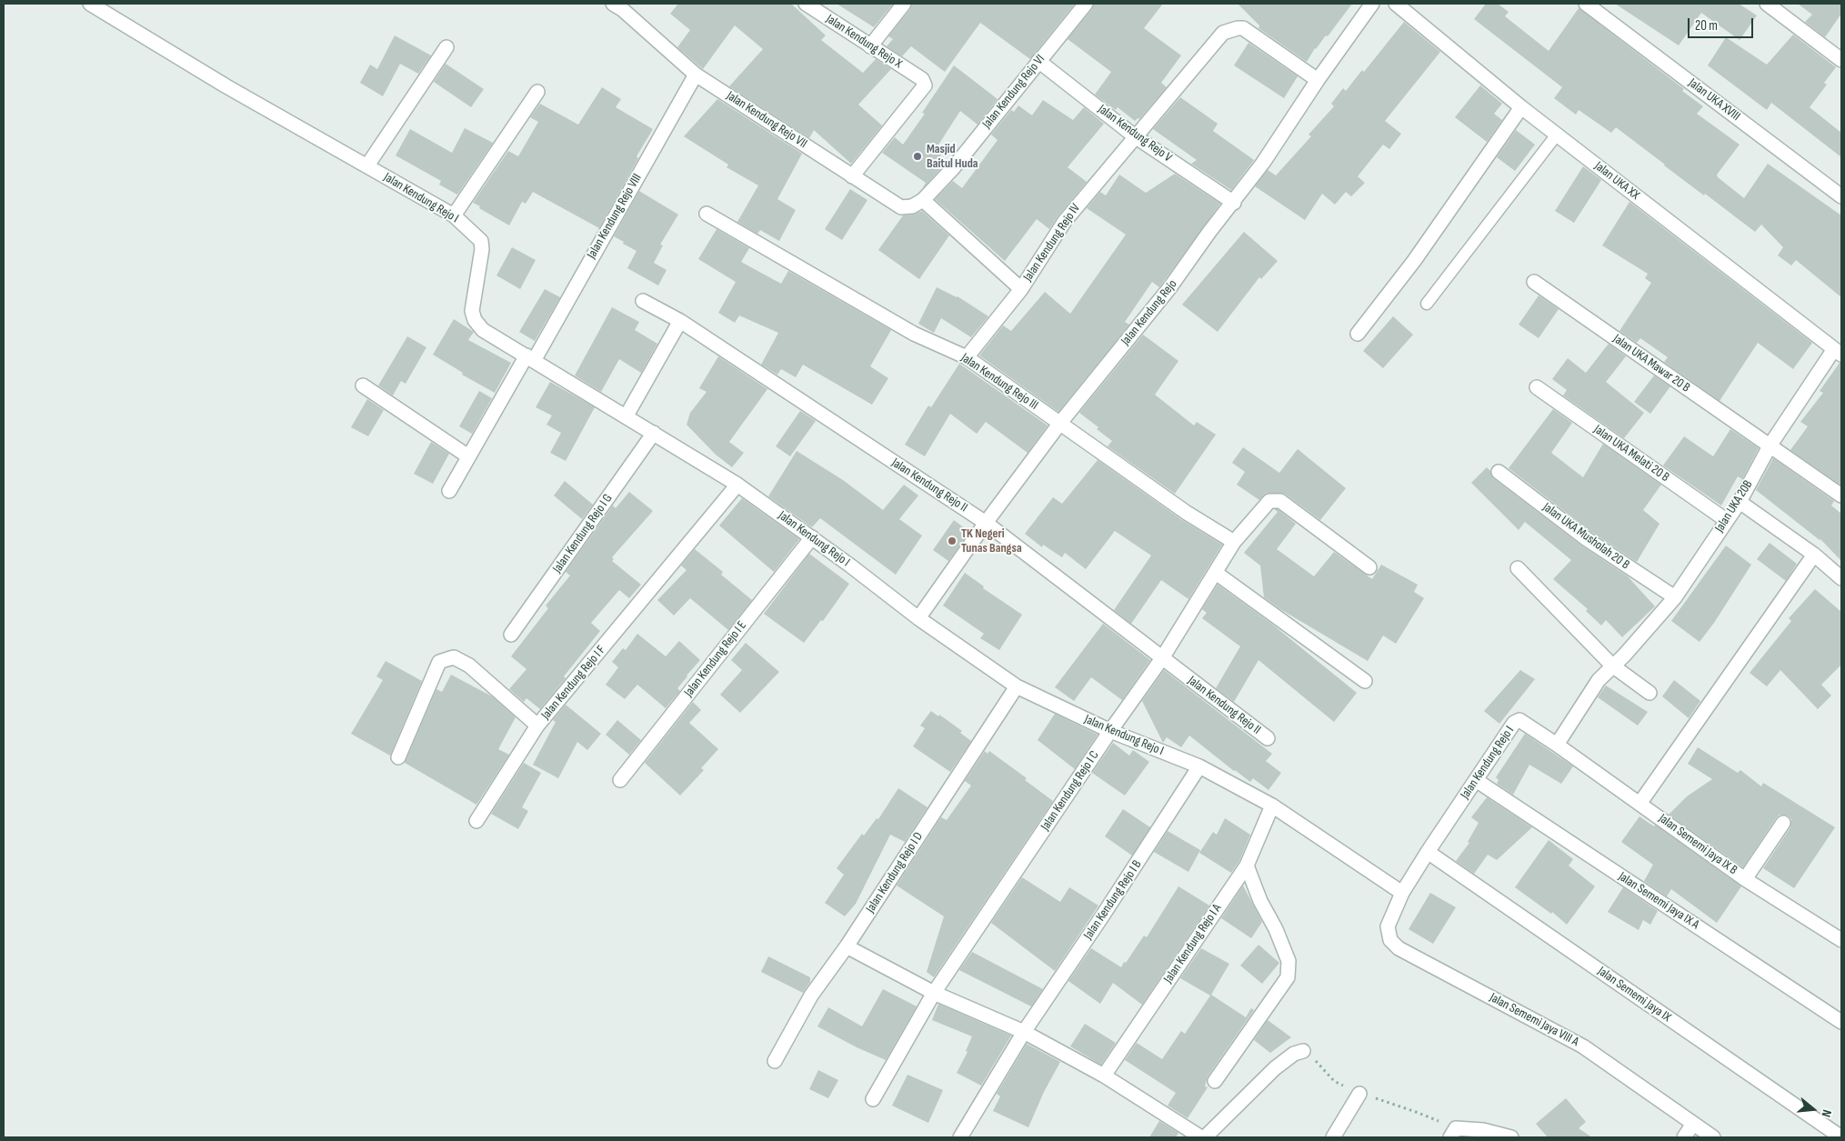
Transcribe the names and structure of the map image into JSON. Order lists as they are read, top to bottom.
{
  "streets": {
    "street": [
      "Jalan Kendung Rejo X",
      "Jalan Kendung Rejo VI",
      "Jalan UKA XVIII",
      "Jalan Kendung Rejo VII",
      "Jalan Kendung Rejo V",
      "Jalan UKA XX",
      "Jalan Kendung Rejo I",
      "Jalan Kendung Rejo VIII",
      "Jalan Kendung Rejo IV",
      "Jalan Kendung Rejo",
      "Jalan UKA Mawar 20 B",
      "Jalan Kendung Rejo III",
      "Jalan UKA Melati 20 B",
      "Jalan Kendung Rejo II",
      "Jalan UKA 20B",
      "Jalan Kendung Rejo I G",
      "Jalan UKA Musholah 20 B",
      "Jalan Kendung Rejo I E",
      "Jalan Kendung Rejo I F",
      "Jalan Kendung Rejo I C",
      "Jalan Sememi Jaya IX B",
      "Jalan Kendung Rejo I D",
      "Jalan Kendung Rejo I B",
      "Jalan Sememi Jaya IX A",
      "Jalan Kendung Rejo I A",
      "Jalan Sememi Jaya IX",
      "Jalan Sememi Jaya VIII A"
    ]
  },
  "crossings": [
    ["Jalan Kendung Rejo X", "Jalan Kendung Rejo VII"],
    ["Jalan Kendung Rejo VI", "Jalan Kendung Rejo VII"],
    ["Jalan Kendung Rejo VI", "Jalan Kendung Rejo V"],
    ["Jalan Kendung Rejo VI", "Jalan Kendung Rejo IV"],
    ["Jalan Kendung Rejo VII", "Jalan Kendung Rejo VIII"],
    ["Jalan Kendung Rejo VII", "Jalan Kendung Rejo IV"],
    ["Jalan Kendung Rejo V", "Jalan Kendung Rejo IV"],
    ["Jalan Kendung Rejo V", "Jalan Kendung Rejo"],
    ["Jalan UKA XX", "Jalan UKA 20B"],
    ["Jalan Kendung Rejo I", "Jalan Kendung Rejo VIII"],
    ["Jalan Kendung Rejo I", "Jalan Kendung Rejo"],
    ["Jalan Kendung Rejo I", "Jalan UKA 20B"],
    ["Jalan Kendung Rejo I", "Jalan Kendung Rejo I G"],
    ["Jalan Kendung Rejo I", "Jalan Kendung Rejo I E"],
    ["Jalan Kendung Rejo I", "Jalan Kendung Rejo I F"],
    ["Jalan Kendung Rejo I", "Jalan Kendung Rejo I C"],
    ["Jalan Kendung Rejo I", "Jalan Sememi Jaya IX B"],
    ["Jalan Kendung Rejo I", "Jalan Kendung Rejo I D"],
    ["Jalan Kendung Rejo I", "Jalan Kendung Rejo I B"],
    ["Jalan Kendung Rejo I", "Jalan Sememi Jaya IX A"],
    ["Jalan Kendung Rejo I", "Jalan Kendung Rejo I A"],
    ["Jalan Kendung Rejo I", "Jalan Sememi Jaya IX"],
    ["Jalan Kendung Rejo I", "Jalan Sememi Jaya VIII A"],
    ["Jalan Kendung Rejo IV", "Jalan Kendung Rejo"],
    ["Jalan Kendung Rejo", "Jalan Kendung Rejo III"],
    ["Jalan Kendung Rejo", "Jalan Kendung Rejo II"],
    ["Jalan UKA Mawar 20 B", "Jalan UKA 20B"],
    ["Jalan Kendung Rejo III", "Jalan Kendung Rejo I C"],
    ["Jalan UKA Melati 20 B", "Jalan UKA 20B"],
    ["Jalan Kendung Rejo II", "Jalan Kendung Rejo I C"],
    ["Jalan UKA 20B", "Jalan UKA Musholah 20 B"],
    ["Jalan UKA 20B", "Jalan Sememi Jaya IX B"]
  ],
  "places": ["Masjid Baitul Huda", "TK Negeri Tunas Bangsa"],
  "scale_bar": "20 m",
  "north": "right"
}
